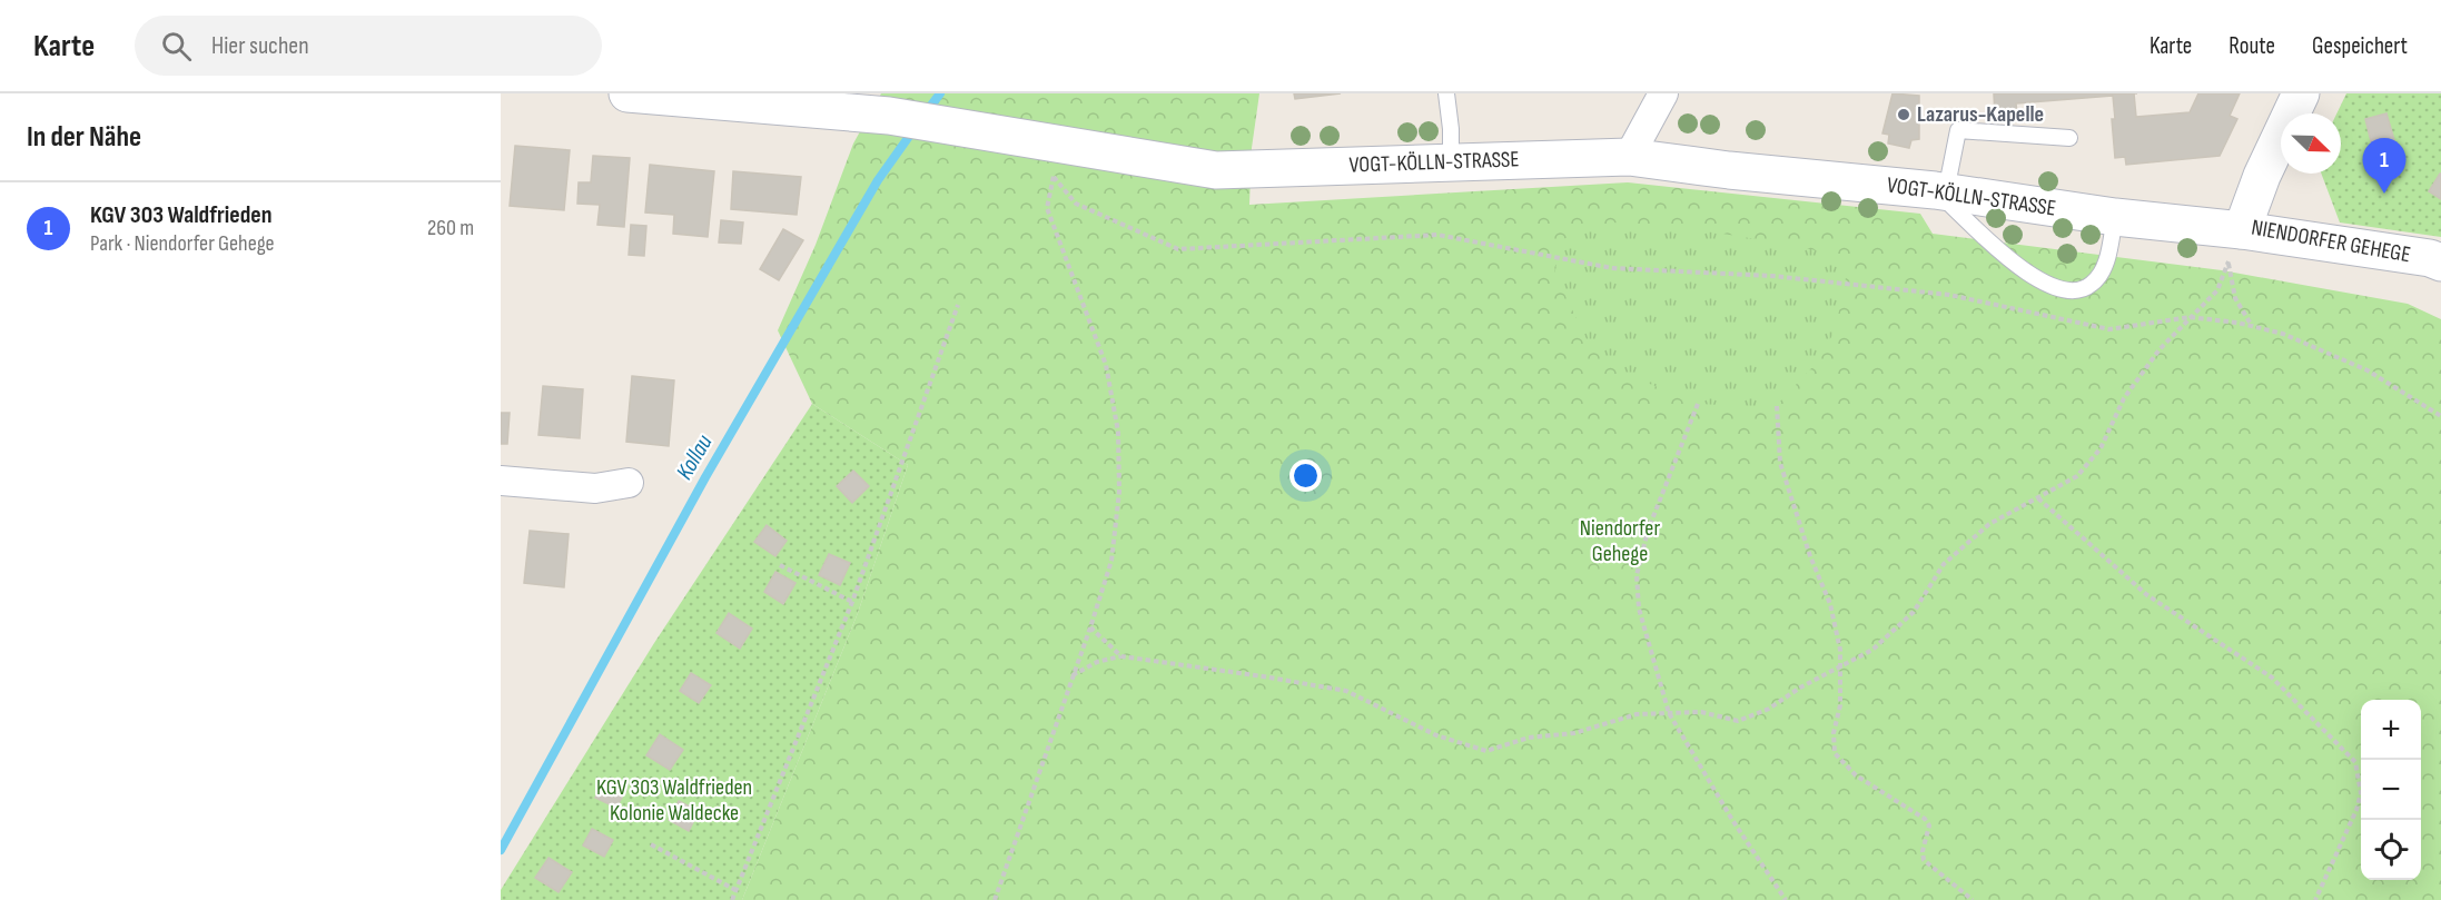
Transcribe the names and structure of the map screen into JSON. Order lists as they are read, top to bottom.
{
  "streets": {
    "street": ["VOGT-KÖLLN-STRASSE", "NIENDORFER GEHEGE"]
  },
  "crossings": [
    ["VOGT-KÖLLN-STRASSE", "NIENDORFER GEHEGE"]
  ],
  "water": ["Kollau"],
  "parks": ["Niendorfer Gehege", "KGV 303 Waldfrieden Kolonie Waldecke"],
  "places": ["Lazarus-Kapelle"],
  "north": "bottom right",
  "page": {
    "header": "Karte",
    "search": "Hier suchen",
    "nav": ["Karte", "Route", "Gespeichert"],
    "heading": "In der Nähe",
    "pins": "1",
    "list": [
      {
        "mark": "1",
        "name": "KGV 303 Waldfrieden",
        "note": "Park · Niendorfer Gehege",
        "value": "260 m"
      }
    ],
    "map_buttons": ["+", "−"]
  }
}
